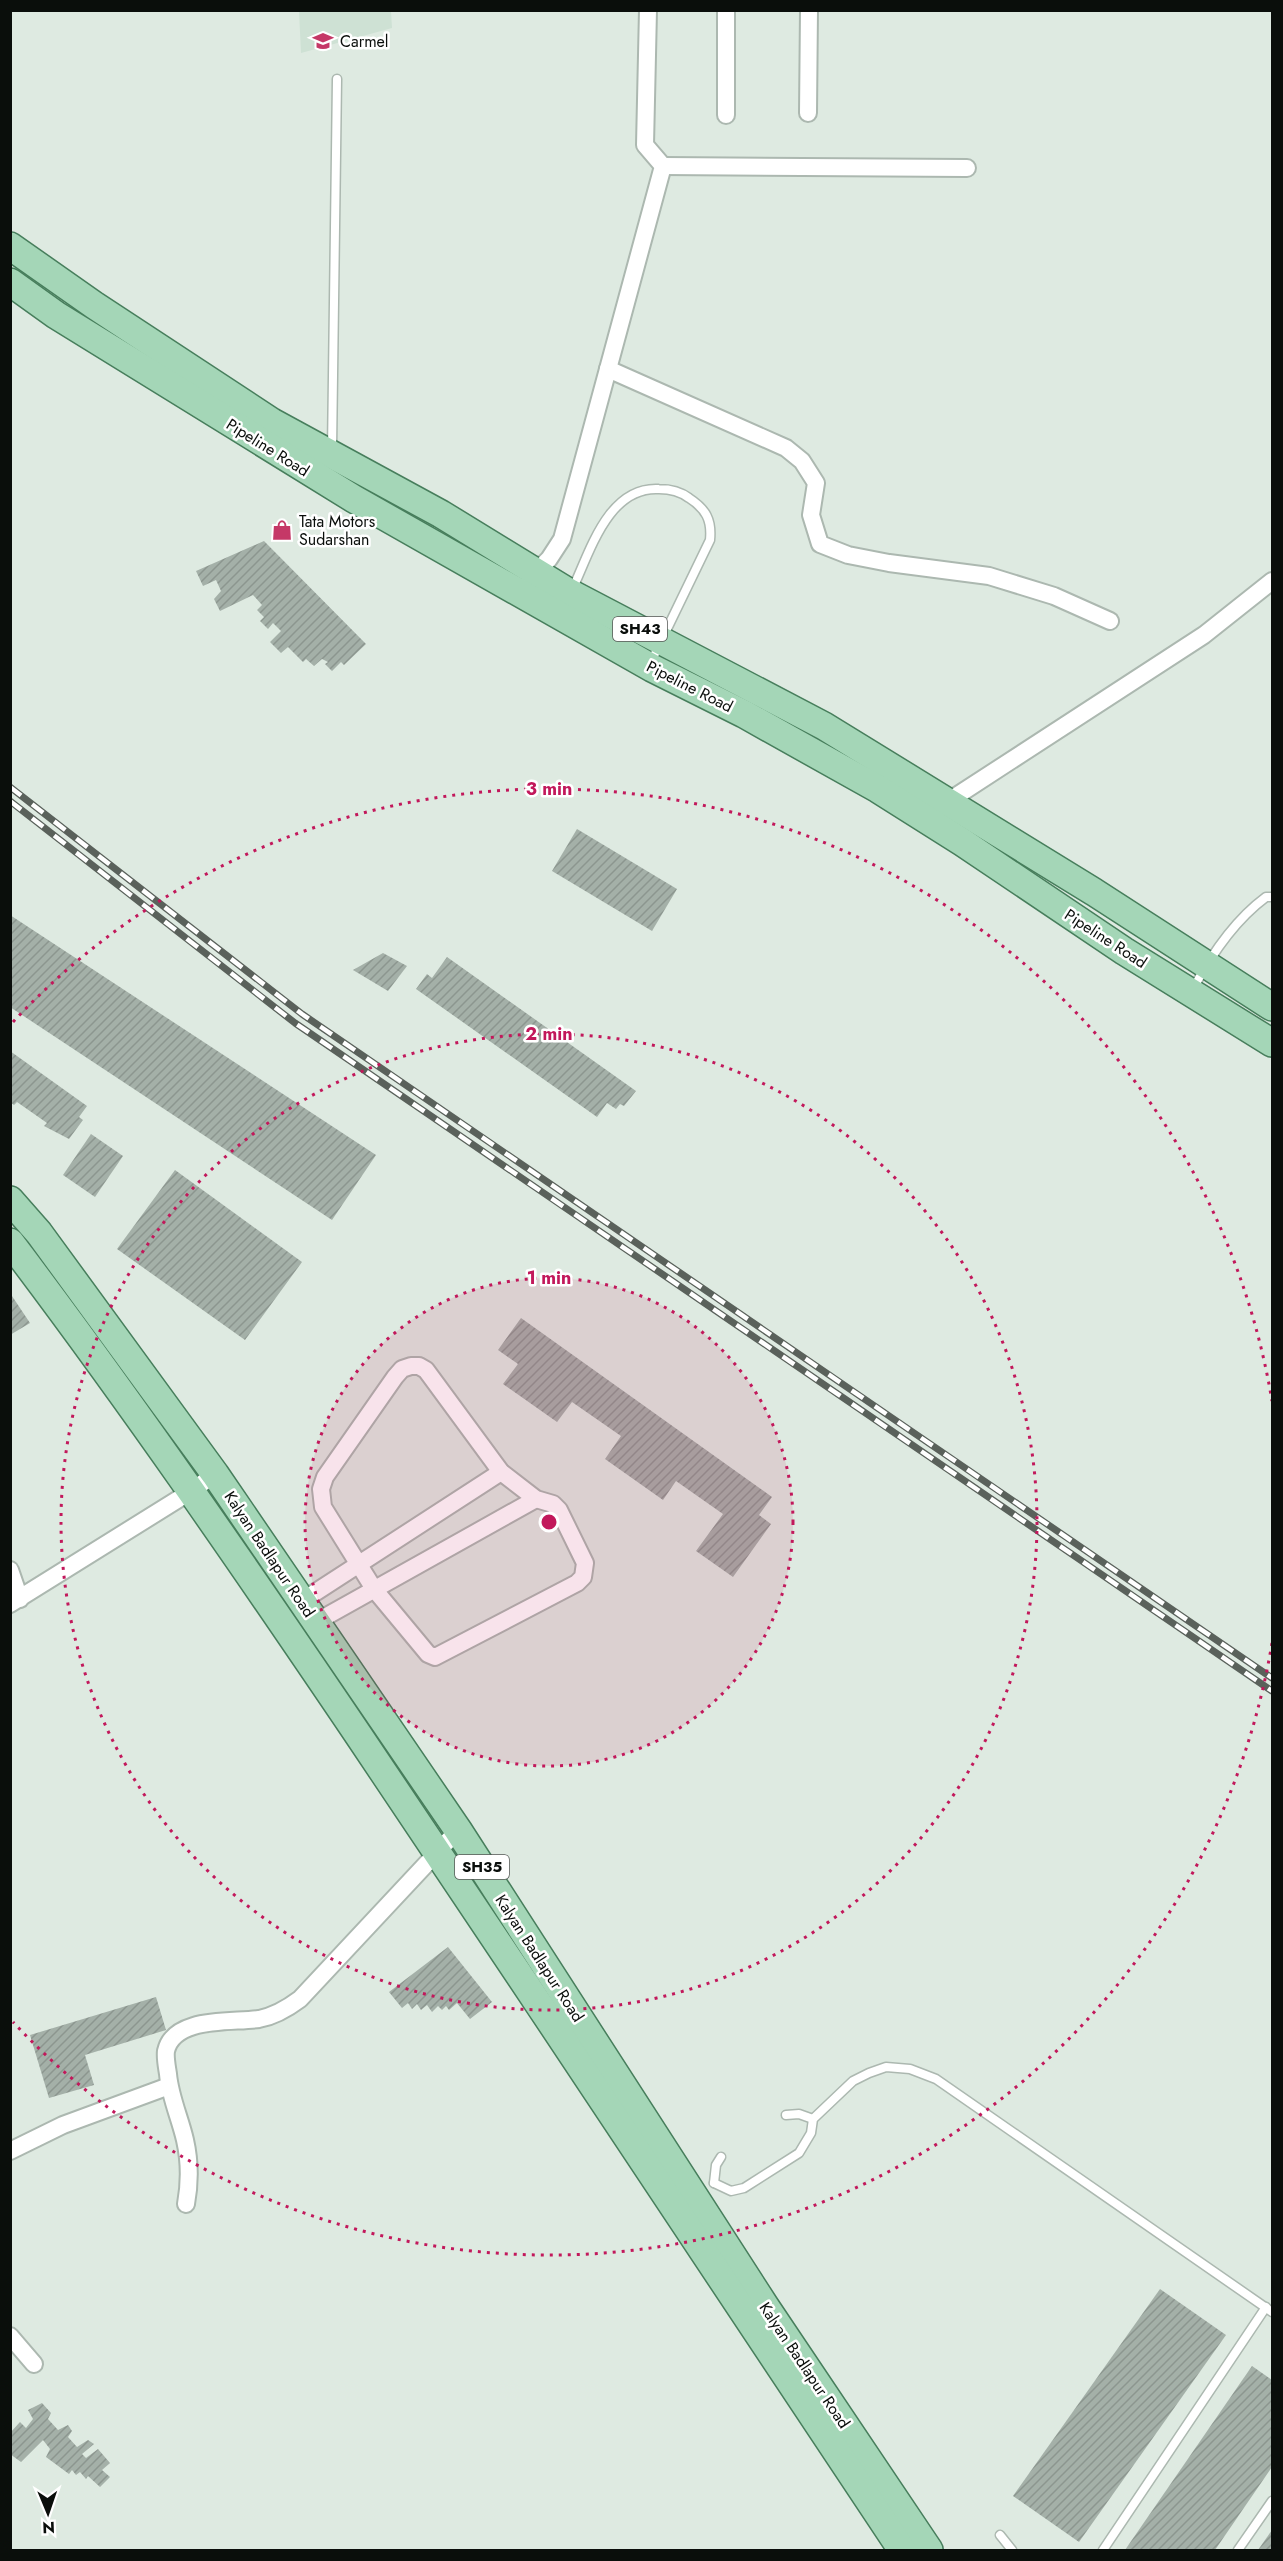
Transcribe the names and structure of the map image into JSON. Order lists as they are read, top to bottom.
{
  "streets": {
    "main road": [
      "Pipeline Road",
      "SH43",
      "Kalyan Badlapur Road",
      "SH35"
    ]
  },
  "places": {
    "school or university": ["Carmel"],
    "shop": ["Tata Motors Sudarshan"]
  },
  "north": "bottom",
  "rings": ["3 min", "2 min", "1 min"]
}
